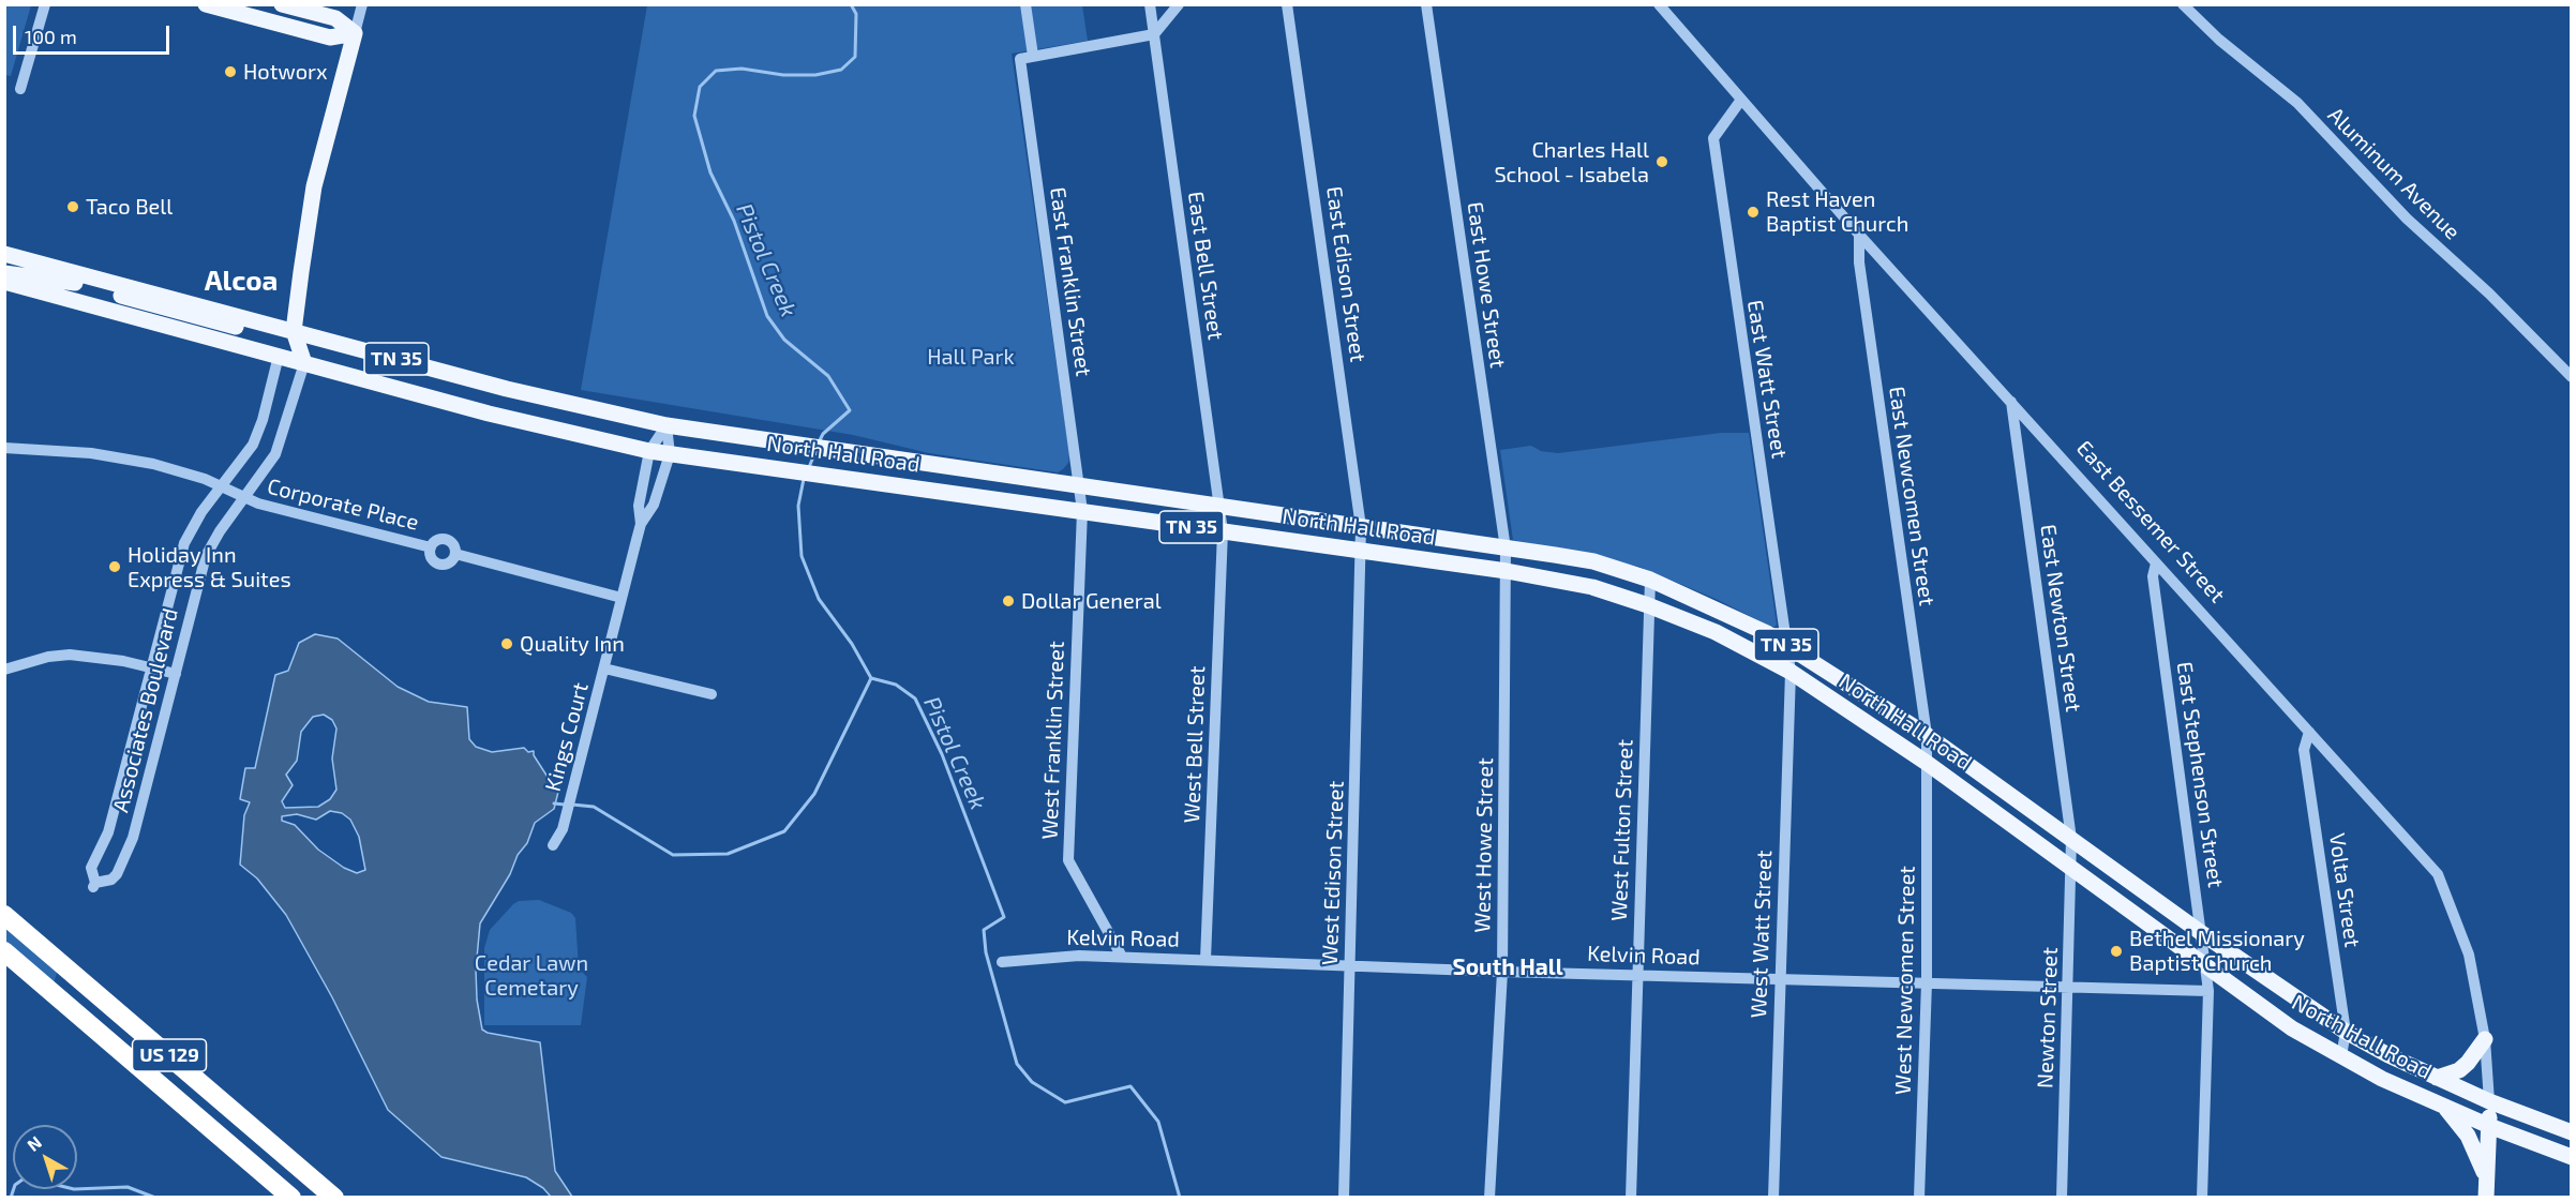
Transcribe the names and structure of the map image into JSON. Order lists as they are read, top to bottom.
{
  "streets": {
    "highway": ["US 129"],
    "main road": ["TN 35", "North Hall Road", "East Bessemer Street"],
    "street": [
      "Aluminum Avenue",
      "East Bell Street",
      "East Edison Street",
      "East Franklin Street",
      "East Howe Street",
      "East Watt Street",
      "East Newcomen Street",
      "Corporate Place",
      "East Newton Street",
      "Associates Boulevard",
      "Kings Court",
      "West Franklin Street",
      "West Bell Street",
      "East Stephenson Street",
      "West Fulton Street",
      "West Howe Street",
      "West Edison Street",
      "Volta Street",
      "West Watt Street",
      "Kelvin Road",
      "West Newcomen Street",
      "Newton Street"
    ]
  },
  "crossings": [
    ["East Bell Street", "North Hall Road"],
    ["East Bell Street", "West Bell Street"],
    ["East Edison Street", "North Hall Road"],
    ["East Edison Street", "West Edison Street"],
    ["East Franklin Street", "North Hall Road"],
    ["East Franklin Street", "West Franklin Street"],
    ["East Howe Street", "North Hall Road"],
    ["East Howe Street", "West Howe Street"],
    ["East Watt Street", "North Hall Road"],
    ["East Watt Street", "East Bessemer Street"],
    ["East Watt Street", "West Watt Street"],
    ["North Hall Road", "East Newcomen Street"],
    ["North Hall Road", "East Bessemer Street"],
    ["North Hall Road", "East Newton Street"],
    ["North Hall Road", "Associates Boulevard"],
    ["North Hall Road", "Kings Court"],
    ["North Hall Road", "West Franklin Street"],
    ["North Hall Road", "West Bell Street"],
    ["North Hall Road", "East Stephenson Street"],
    ["North Hall Road", "West Fulton Street"],
    ["North Hall Road", "West Howe Street"],
    ["North Hall Road", "West Edison Street"],
    ["North Hall Road", "Volta Street"],
    ["North Hall Road", "West Watt Street"],
    ["North Hall Road", "West Newcomen Street"],
    ["North Hall Road", "Newton Street"],
    ["East Newcomen Street", "East Bessemer Street"],
    ["East Newcomen Street", "West Newcomen Street"],
    ["Corporate Place", "Associates Boulevard"],
    ["Corporate Place", "Kings Court"],
    ["East Bessemer Street", "East Newton Street"],
    ["East Bessemer Street", "East Stephenson Street"],
    ["East Bessemer Street", "Volta Street"],
    ["East Newton Street", "Newton Street"],
    ["West Franklin Street", "Kelvin Road"],
    ["West Bell Street", "Kelvin Road"],
    ["East Stephenson Street", "Kelvin Road"],
    ["West Fulton Street", "Kelvin Road"],
    ["West Howe Street", "Kelvin Road"],
    ["West Edison Street", "Kelvin Road"],
    ["West Watt Street", "Kelvin Road"],
    ["Kelvin Road", "West Newcomen Street"],
    ["Kelvin Road", "Newton Street"]
  ],
  "districts": ["Alcoa", "South Hall"],
  "water": ["Pistol Creek"],
  "parks": ["Hall Park", "Cedar Lawn Cemetary"],
  "places": [
    "Hotworx",
    "Charles Hall School - Isabela",
    "Taco Bell",
    "Rest Haven Baptist Church",
    "Holiday Inn Express & Suites",
    "Dollar General",
    "Quality Inn",
    "Bethel Missionary Baptist Church"
  ],
  "scale_bar": "100 m",
  "north": "top left"
}
